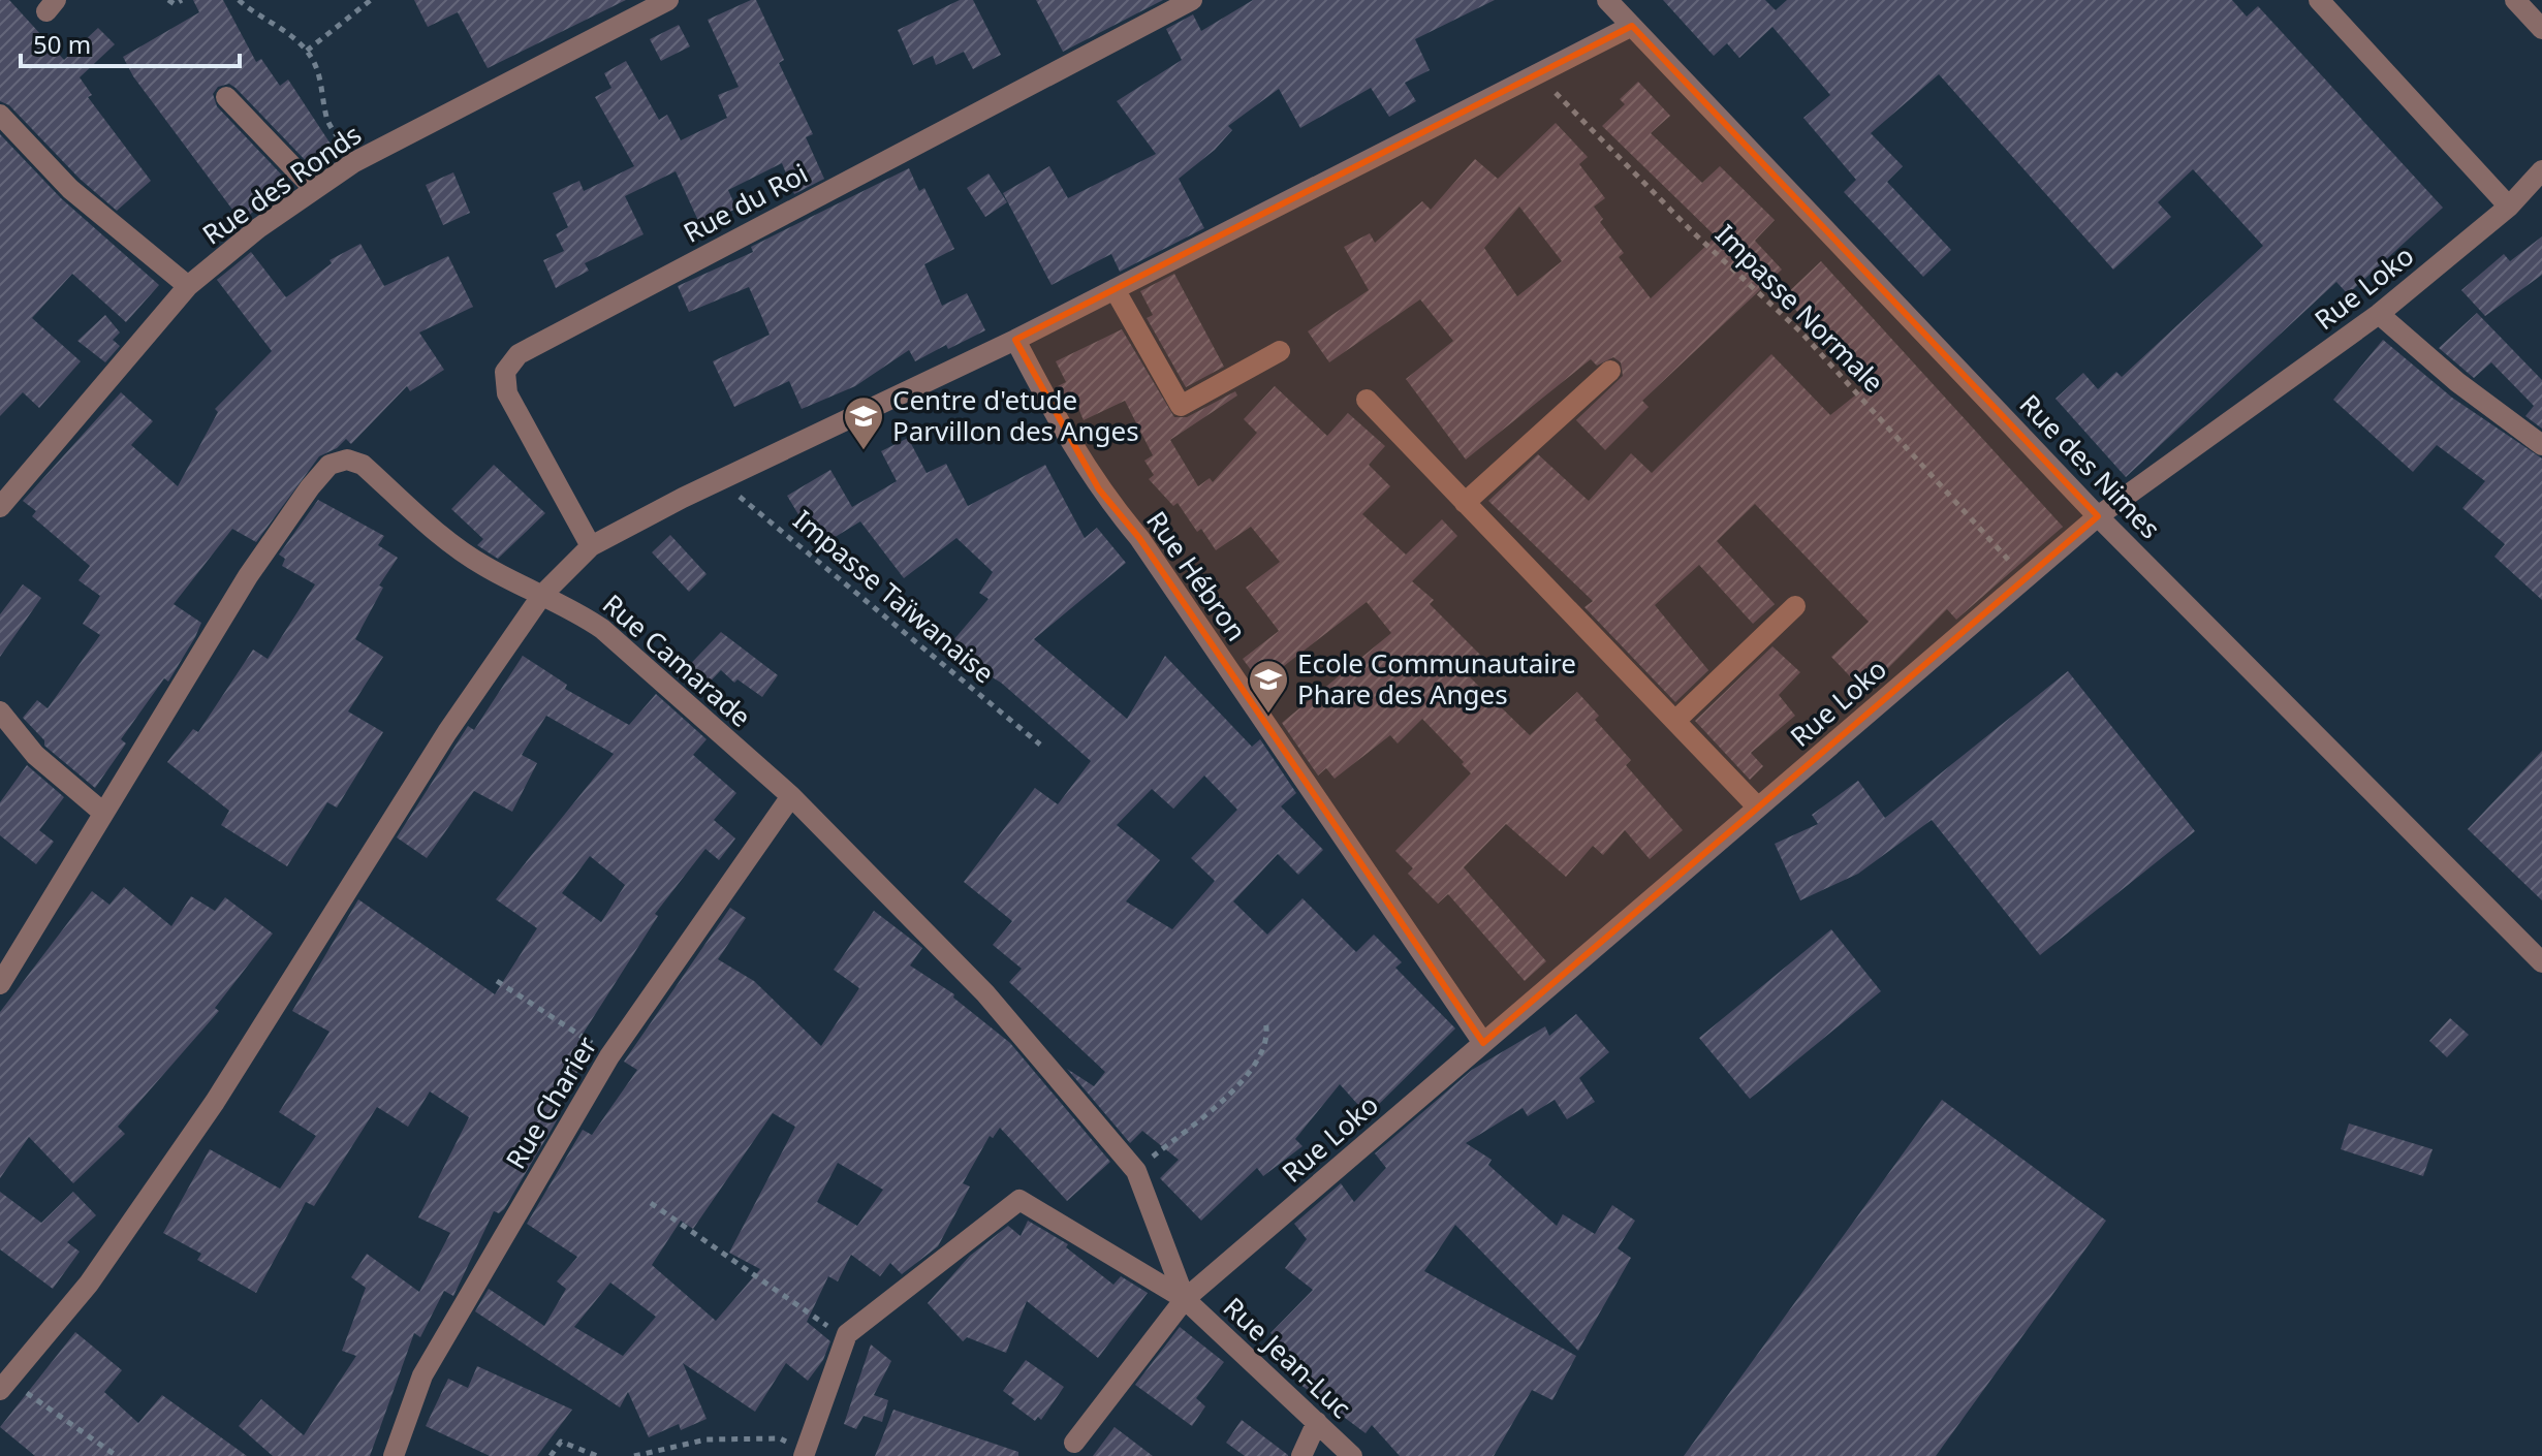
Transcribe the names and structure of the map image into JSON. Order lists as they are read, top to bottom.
{
  "streets": {
    "street": [
      "Rue des Ronds",
      "Rue du Roi",
      "Rue Loko",
      "Rue des Nimes",
      "Rue Hébron",
      "Rue Camarade",
      "Rue Charier",
      "Rue Jean-Luc"
    ],
    "path": ["Impasse Normale", "Impasse Taïwanaise"]
  },
  "crossings": [
    ["Rue Loko", "Impasse Normale"],
    ["Rue Loko", "Rue des Nimes"],
    ["Rue Loko", "Rue Hébron"],
    ["Rue Loko", "Rue Camarade"],
    ["Rue Loko", "Rue Jean-Luc"],
    ["Rue Camarade", "Rue Charier"],
    ["Rue Camarade", "Rue Jean-Luc"]
  ],
  "places": {
    "school or university": ["Centre d'etude Parvillon des Anges", "Ecole Communautaire Phare des Anges"]
  },
  "scale_bar": "50 m"
}
